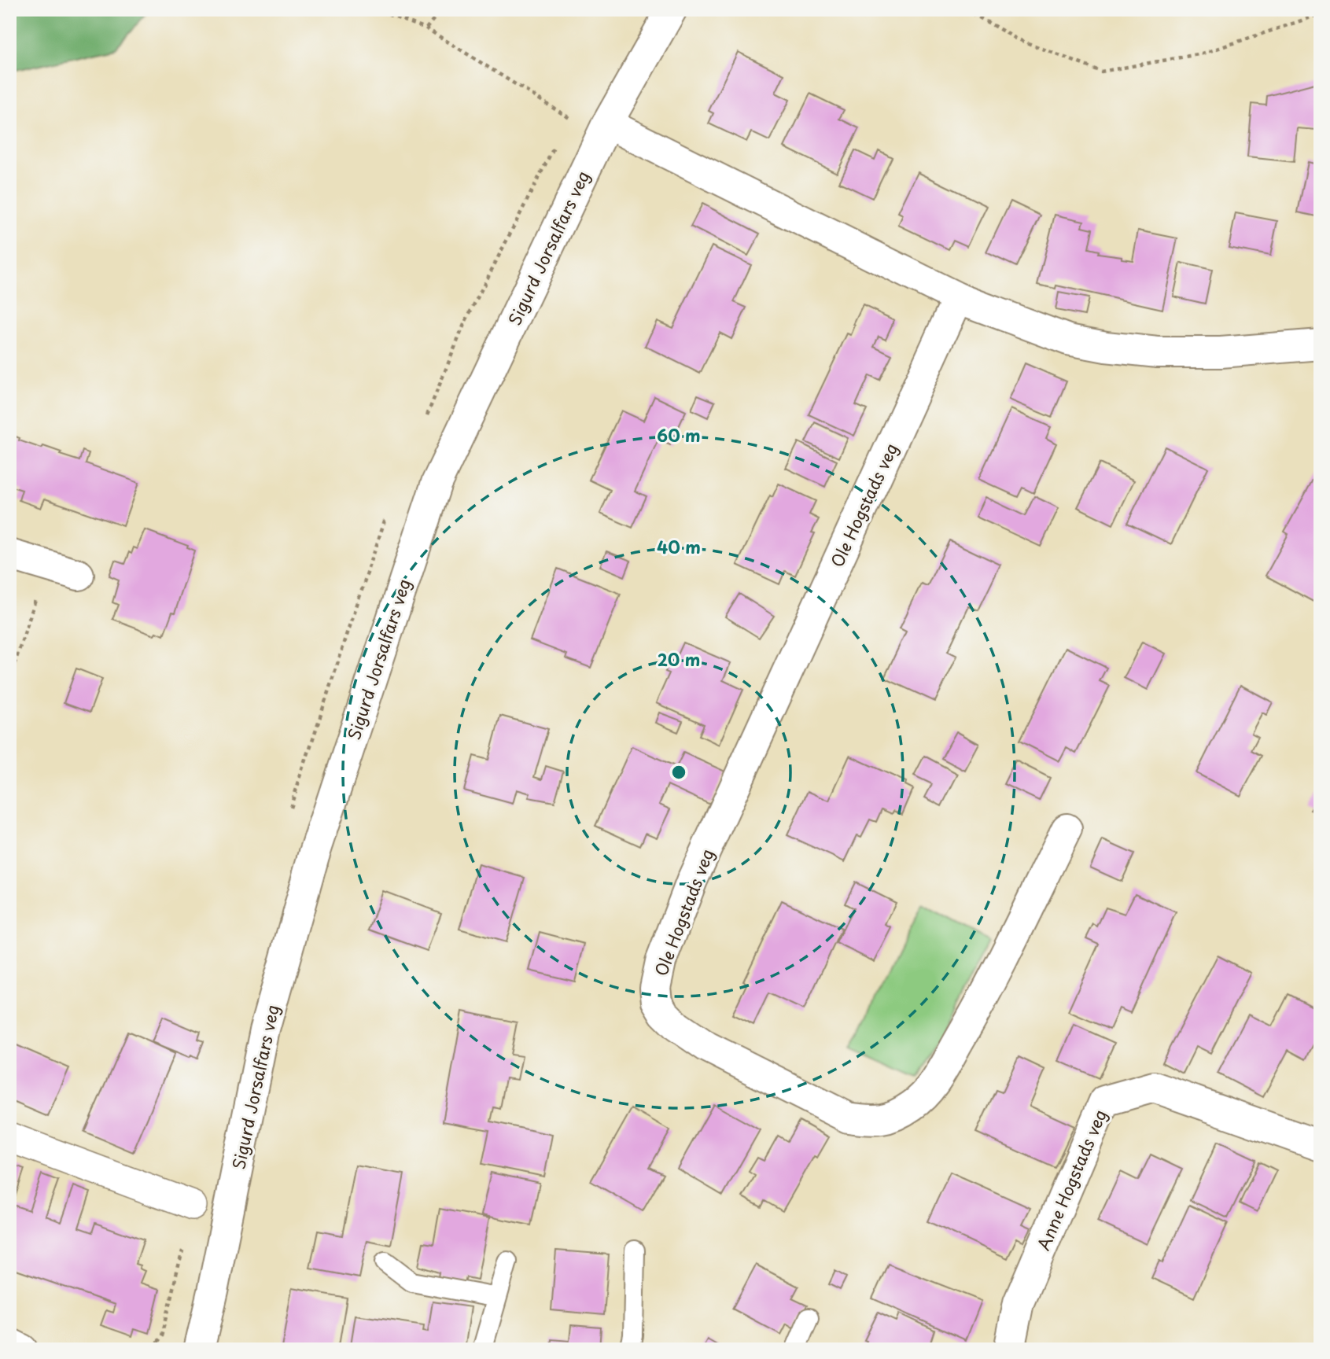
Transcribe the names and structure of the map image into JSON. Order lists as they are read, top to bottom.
{
  "streets": {
    "street": ["Sigurd Jorsalfars veg", "Ole Hogstads veg", "Anne Hogstads veg"]
  },
  "rings": ["60 m", "40 m", "20 m"]
}
